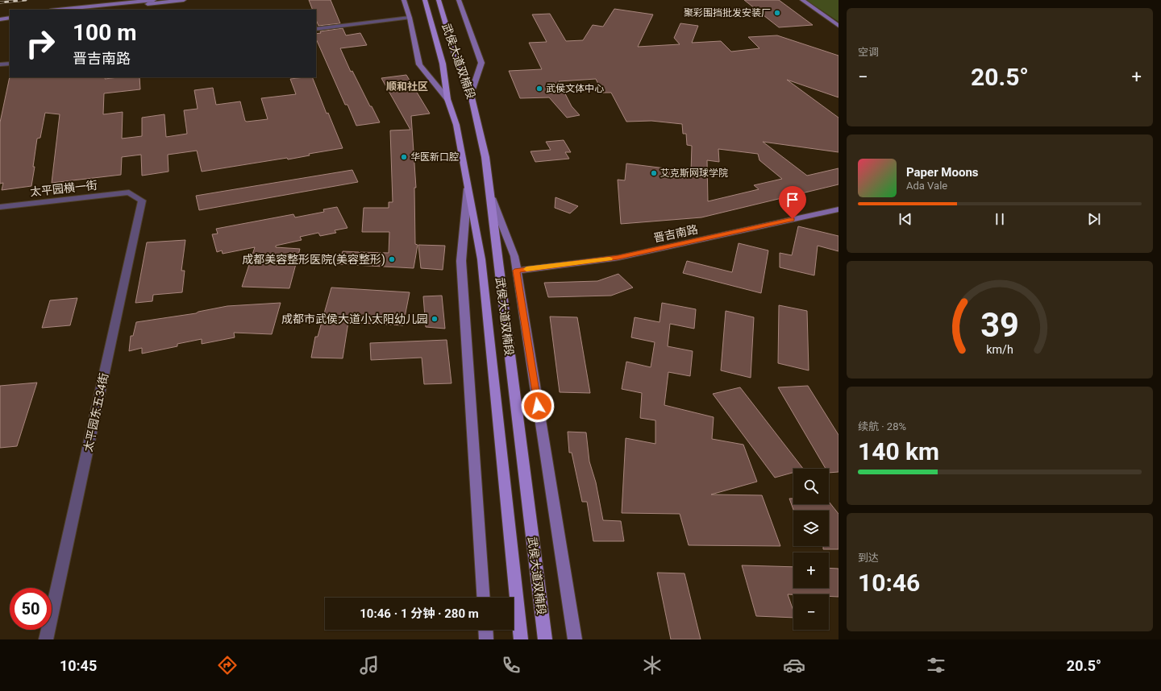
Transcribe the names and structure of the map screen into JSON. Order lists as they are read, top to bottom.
{
  "streets": {
    "main road": ["武侯大道双楠段"],
    "street": ["太平园横一街", "晋吉南路", "太平园东五34街"]
  },
  "crossings": [
    ["太平园横一街", "太平园东五34街"]
  ],
  "districts": ["顺和社区"],
  "places": [
    "聚彩围挡批发安装厂",
    "武侯文体中心",
    "华医新口腔",
    "艾克斯网球学院",
    "成都美容整形医院(美容整形)",
    "成都市武侯大道小太阳幼儿园"
  ],
  "page": {
    "tile": [
      "空调",
      ["续航 · 28%", "140 km"],
      ["到达", "10:46"]
    ],
    "turn": ["100 m", "晋吉南路"],
    "heat": ["−", "20.5°", "+"],
    "song": ["Paper Moons", "Ada Vale"],
    "map_buttons": ["+", "−"],
    "limit": "50",
    "trip": "10:46 · 1 分钟 · 280 m",
    "tabs": ["10:45", "20.5°"],
    "gauge": ["39", "km/h"]
  }
}
